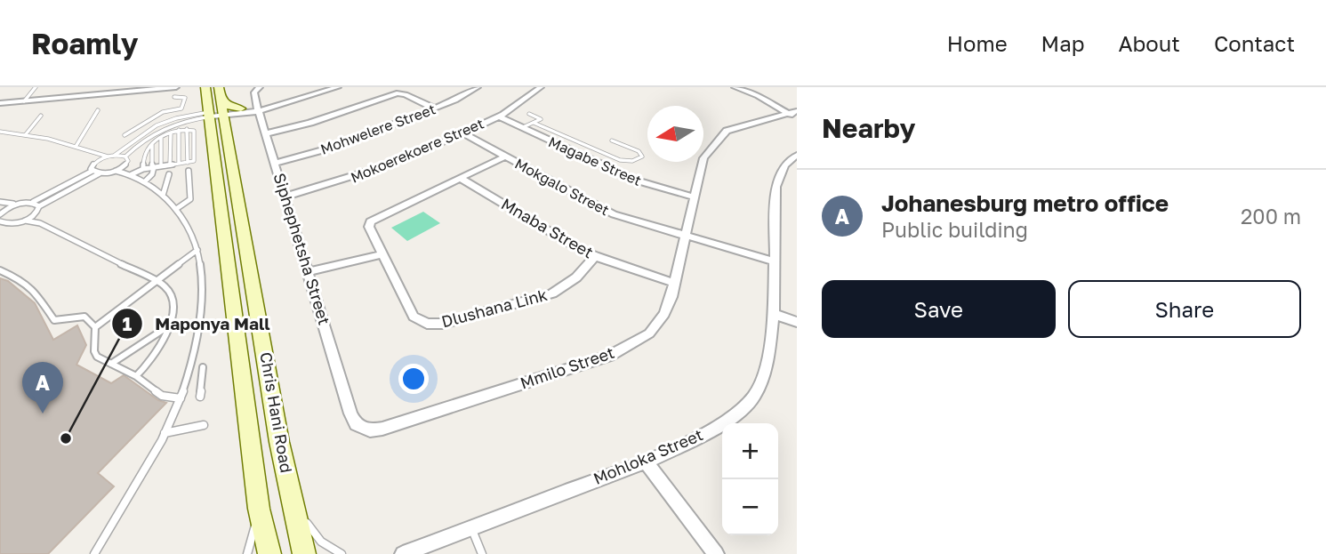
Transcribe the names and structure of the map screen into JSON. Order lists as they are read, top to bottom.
{
  "streets": {
    "main road": ["Chris Hani Road"],
    "street": [
      "Mohwelere Street",
      "Mokoerekoere Street",
      "Magabe Street",
      "Mokgalo Street",
      "Mnaba Street",
      "Siphephetsha Street",
      "Dlushana Link",
      "Mmilo Street",
      "Mohloka Street"
    ]
  },
  "crossings": [
    ["Mohwelere Street", "Siphephetsha Street"],
    ["Mokoerekoere Street", "Magabe Street"],
    ["Mokoerekoere Street", "Mokgalo Street"],
    ["Mokoerekoere Street", "Siphephetsha Street"],
    ["Magabe Street", "Mmilo Street"],
    ["Mokgalo Street", "Dlushana Link"],
    ["Mokgalo Street", "Mmilo Street"],
    ["Mokgalo Street", "Mohloka Street"],
    ["Mnaba Street", "Dlushana Link"],
    ["Mnaba Street", "Mmilo Street"],
    ["Siphephetsha Street", "Mmilo Street"]
  ],
  "places": ["Maponya Mall"],
  "north": "left",
  "page": {
    "header": "Roamly",
    "nav": [
      "Home",
      "Map",
      "About",
      "Contact"
    ],
    "heading": "Nearby",
    "list": [
      {
        "mark": "A",
        "name": "Johanesburg metro office",
        "note": "Public building",
        "value": "200 m"
      }
    ],
    "buttons": ["Save", "Share"],
    "pins": "A",
    "map_buttons": ["+", "−"]
  }
}
